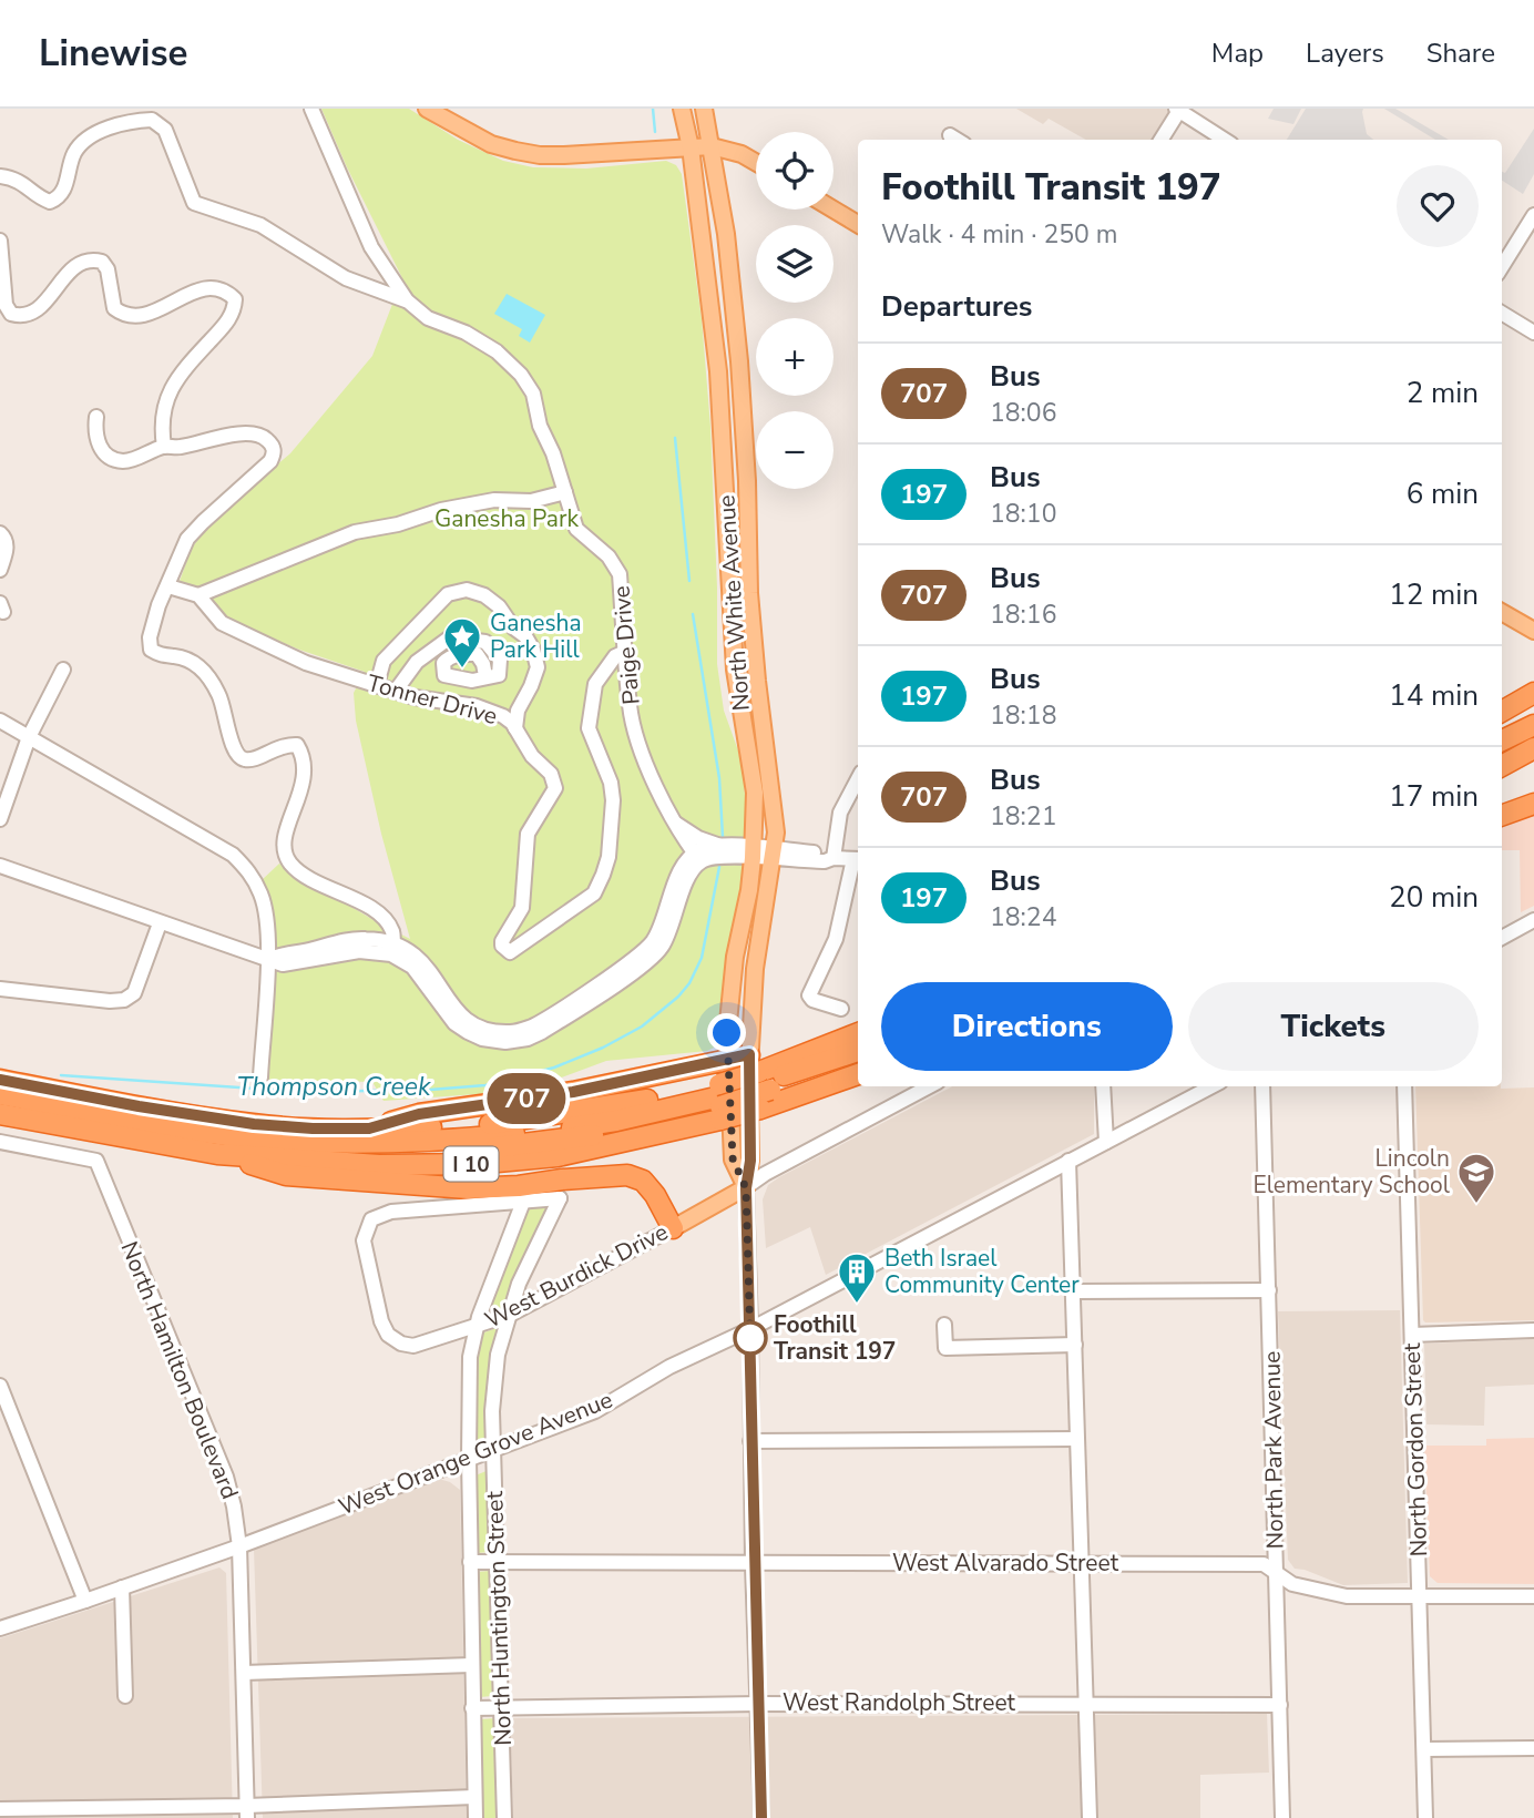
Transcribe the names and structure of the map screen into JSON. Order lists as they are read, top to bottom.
{
  "streets": {
    "highway": ["I 10"],
    "main road": ["North White Avenue", "West Burdick Drive"],
    "street": [
      "Paige Drive",
      "Tonner Drive",
      "North Hamilton Boulevard",
      "North Park Avenue",
      "North Gordon Street",
      "West Orange Grove Avenue",
      "West Alvarado Street",
      "North Huntington Street",
      "West Randolph Street"
    ]
  },
  "crossings": [
    ["North White Avenue", "I 10"],
    ["North White Avenue", "West Burdick Drive"],
    ["Paige Drive", "Tonner Drive"],
    ["West Burdick Drive", "North Huntington Street"],
    ["North Hamilton Boulevard", "West Orange Grove Avenue"],
    ["North Park Avenue", "West Alvarado Street"],
    ["North Park Avenue", "West Randolph Street"],
    ["North Gordon Street", "West Alvarado Street"],
    ["West Orange Grove Avenue", "North Huntington Street"],
    ["West Alvarado Street", "North Huntington Street"],
    ["North Huntington Street", "West Randolph Street"]
  ],
  "water": ["Thompson Creek"],
  "parks": ["Ganesha Park"],
  "places": {
    "place": ["Ganesha Park Hill"],
    "school or university": ["Lincoln Elementary School"],
    "building": ["Beth Israel Community Center"],
    "other": ["Foothill Transit 197"]
  },
  "lines": ["bus line 707"],
  "page": {
    "header": "Linewise",
    "nav": ["Map", "Layers", "Share"],
    "on_map": "707",
    "map_buttons": ["+", "−"],
    "heading": [
      ["Foothill Transit 197", "Walk · 4 min · 250 m"],
      "Departures"
    ],
    "list": [
      {
        "mark": "707",
        "name": "Bus",
        "note": "18:06",
        "value": "2 min"
      },
      {
        "mark": "197",
        "name": "Bus",
        "note": "18:10",
        "value": "6 min"
      },
      {
        "mark": "707",
        "name": "Bus",
        "note": "18:16",
        "value": "12 min"
      },
      {
        "mark": "197",
        "name": "Bus",
        "note": "18:18",
        "value": "14 min"
      },
      {
        "mark": "707",
        "name": "Bus",
        "note": "18:21",
        "value": "17 min"
      },
      {
        "mark": "197",
        "name": "Bus",
        "note": "18:24",
        "value": "20 min"
      }
    ],
    "buttons": ["Directions", "Tickets"]
  }
}
